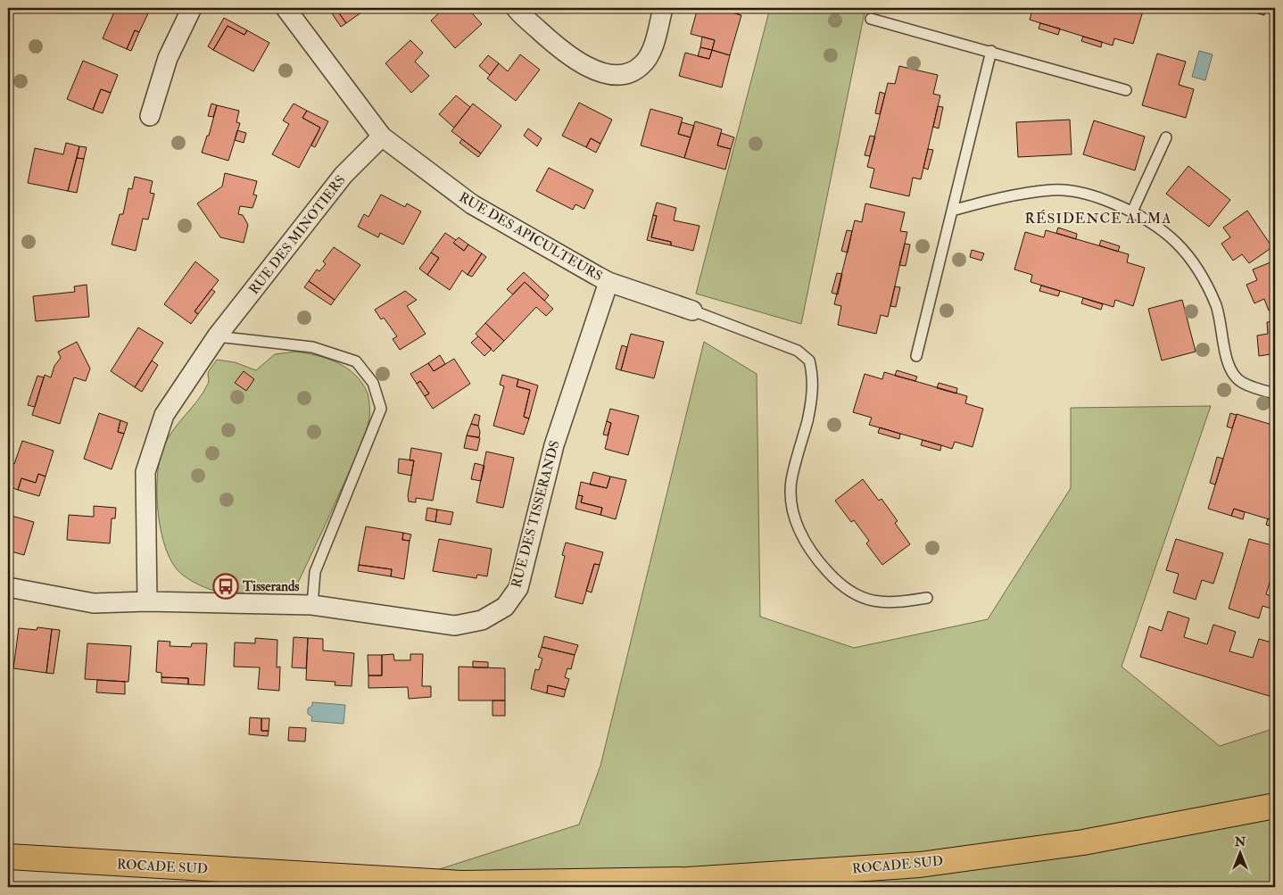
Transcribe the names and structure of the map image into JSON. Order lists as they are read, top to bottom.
{
  "streets": {
    "main road": ["ROCADE SUD"],
    "street": ["RUE DES MINOTIERS", "RUE DES APICULTEURS", "RUE DES TISSERANDS"]
  },
  "crossings": [
    ["RUE DES MINOTIERS", "RUE DES APICULTEURS"],
    ["RUE DES MINOTIERS", "RUE DES TISSERANDS"],
    ["RUE DES APICULTEURS", "RUE DES TISSERANDS"]
  ],
  "districts": ["RÉSIDENCE ALMA"],
  "places": {
    "bus stop": ["Tisserands"]
  },
  "north": "top"
}
